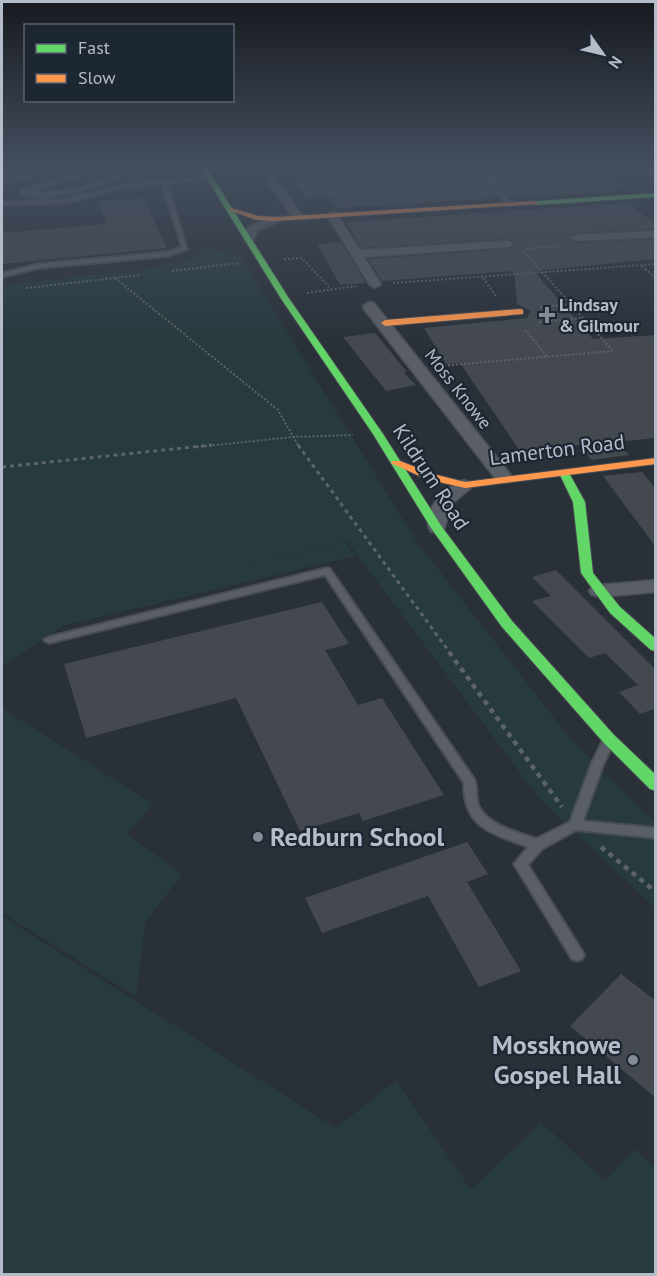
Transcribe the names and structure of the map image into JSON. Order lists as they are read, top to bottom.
{
  "streets": {
    "street": ["Moss Knowe", "Lamerton Road", "Kildrum Road"]
  },
  "crossings": [
    ["Moss Knowe", "Lamerton Road"],
    ["Lamerton Road", "Kildrum Road"]
  ],
  "places": {
    "health": ["Lindsay & Gilmour"],
    "other": ["Redburn School", "Mossknowe Gospel Hall"]
  },
  "legend": ["Fast", "Slow"],
  "north": "bottom right"
}
